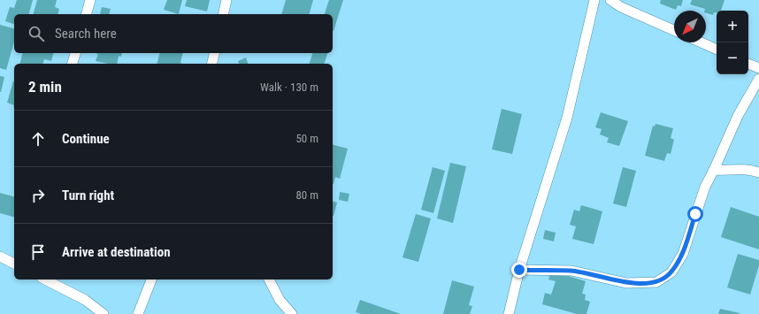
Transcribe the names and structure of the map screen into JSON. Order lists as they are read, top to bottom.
{
  "north": "bottom left",
  "page": {
    "map_buttons": ["+", "−"],
    "search": "Search here",
    "heading": ["2 min", "Walk · 130 m"],
    "list": [
      ["Continue", "50 m"],
      ["Turn right", "80 m"],
      "Arrive at destination"
    ]
  }
}
